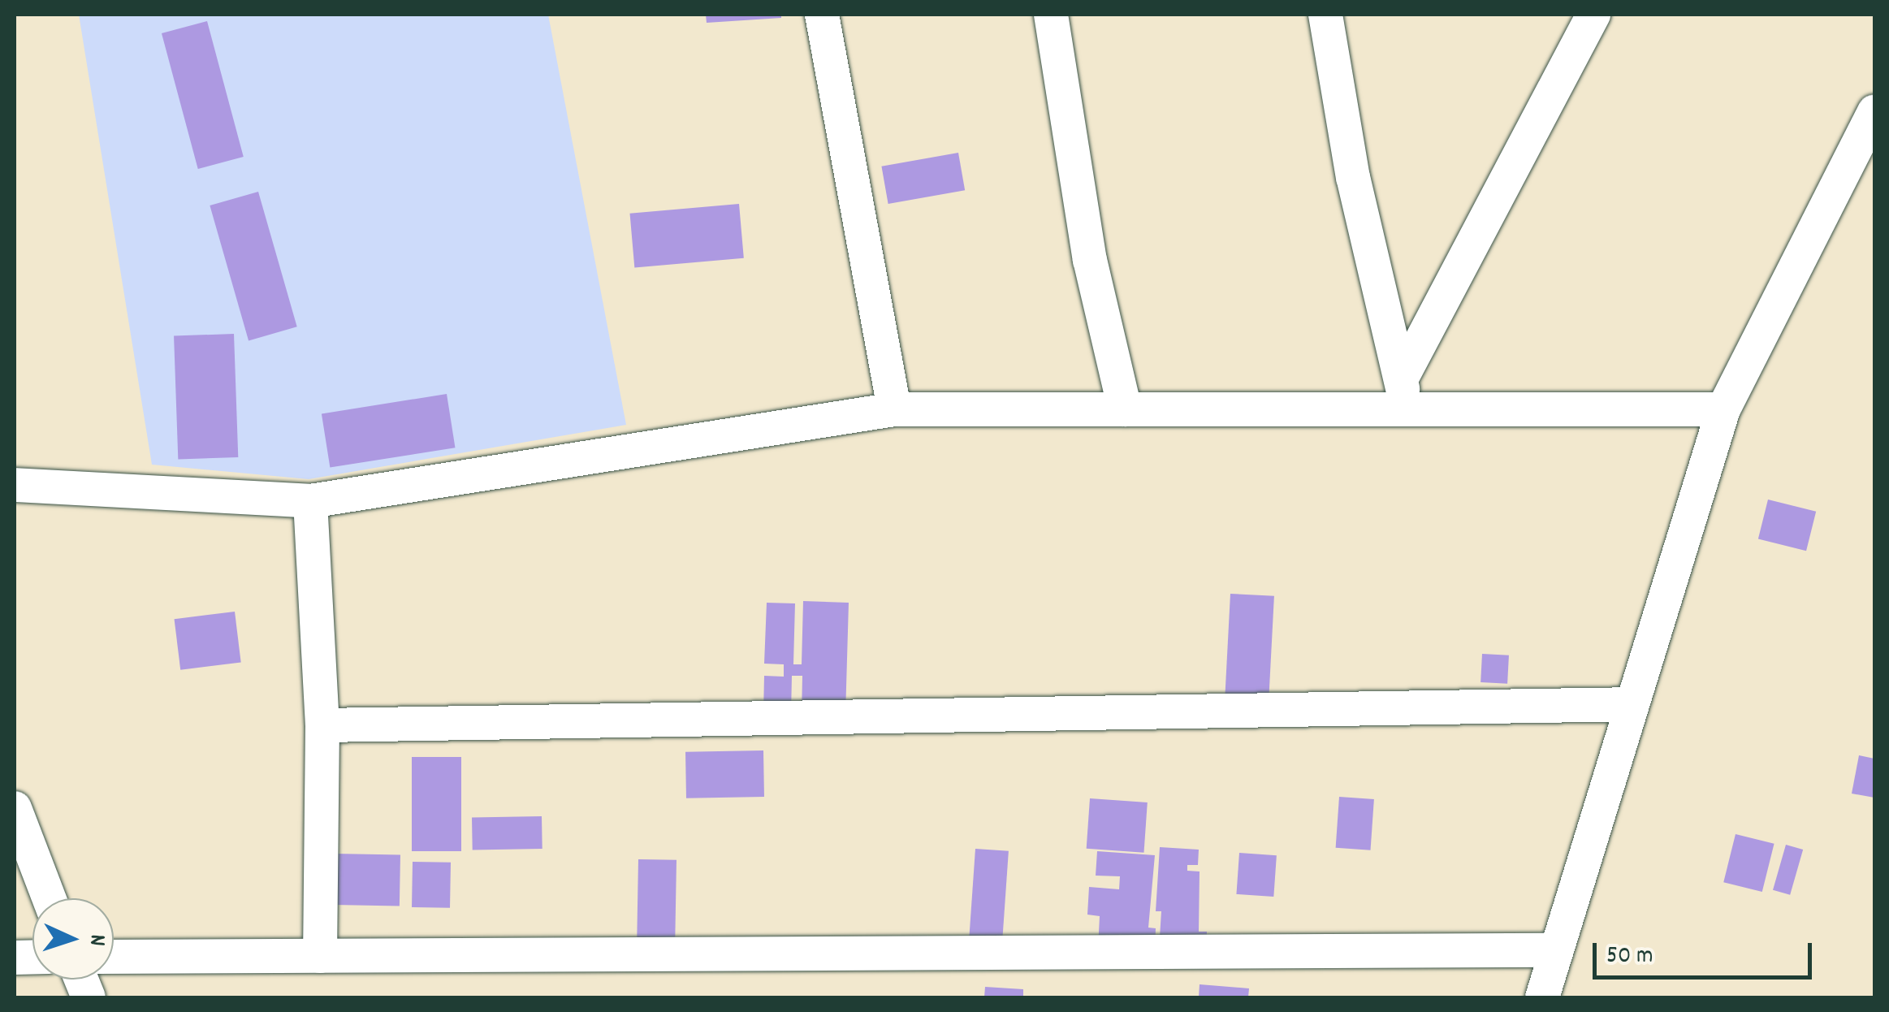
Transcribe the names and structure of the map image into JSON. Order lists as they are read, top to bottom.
{
  "scale_bar": "50 m",
  "north": "right"
}
